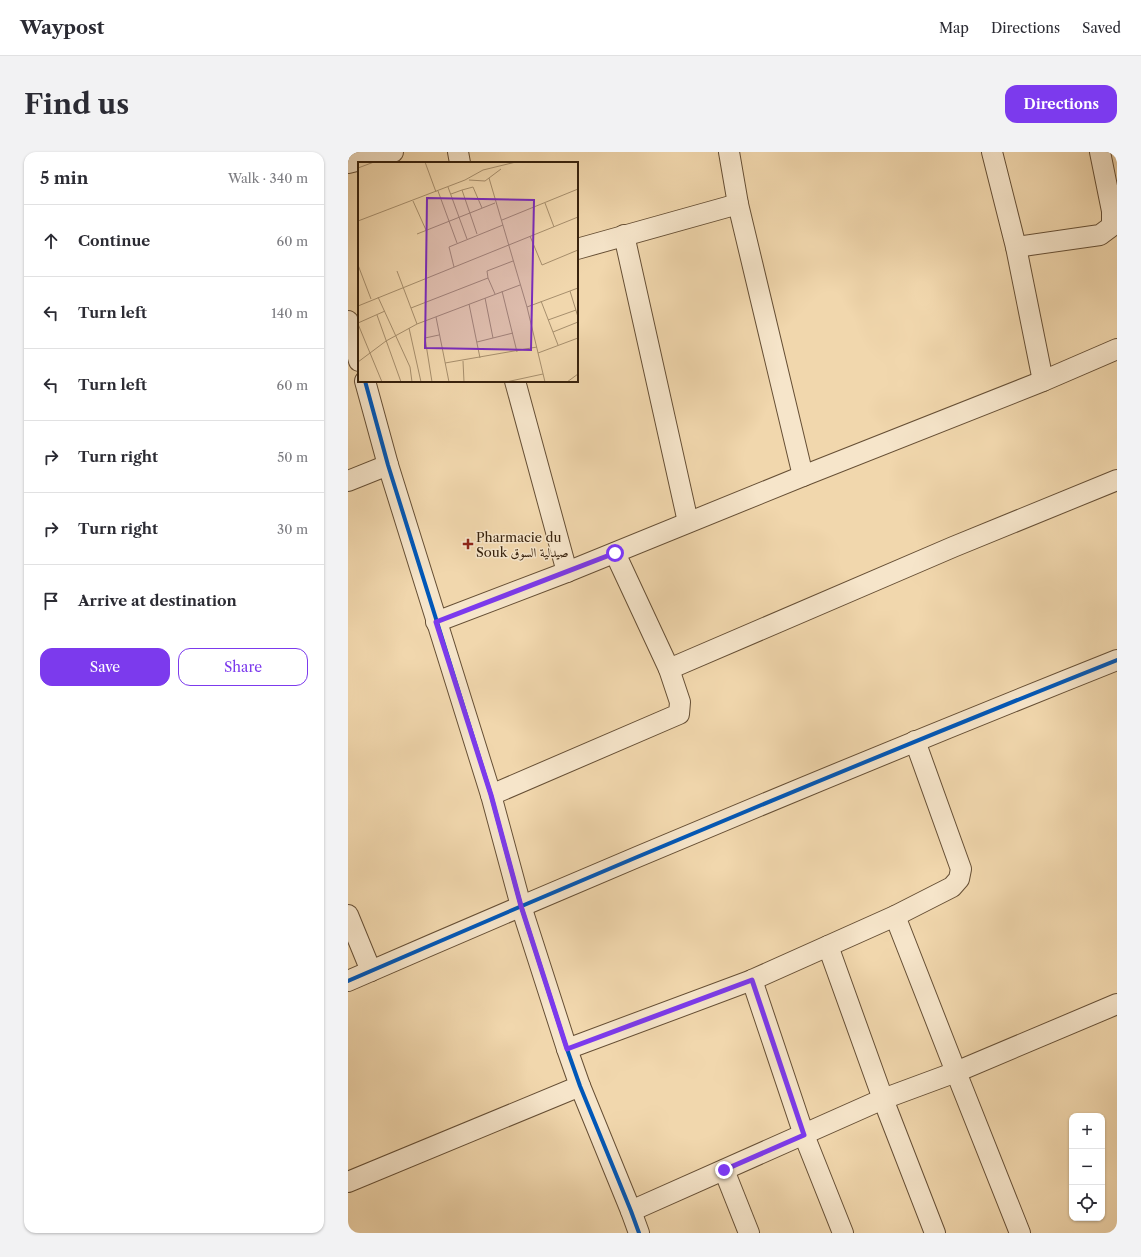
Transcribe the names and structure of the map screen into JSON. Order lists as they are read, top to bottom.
{
  "places": {
    "health": ["Pharmacie du Souk صيدلية السوق"]
  },
  "page": {
    "header": "Waypost",
    "nav": ["Map", "Directions", "Saved"],
    "buttons": [
      "Directions",
      ["Save", "Share"]
    ],
    "title": "Find us",
    "heading": ["5 min", "Walk · 340 m"],
    "list": [
      ["Continue", "60 m"],
      ["Turn left", "140 m"],
      ["Turn left", "60 m"],
      ["Turn right", "50 m"],
      ["Turn right", "30 m"],
      "Arrive at destination"
    ],
    "map_buttons": ["+", "−"]
  }
}
